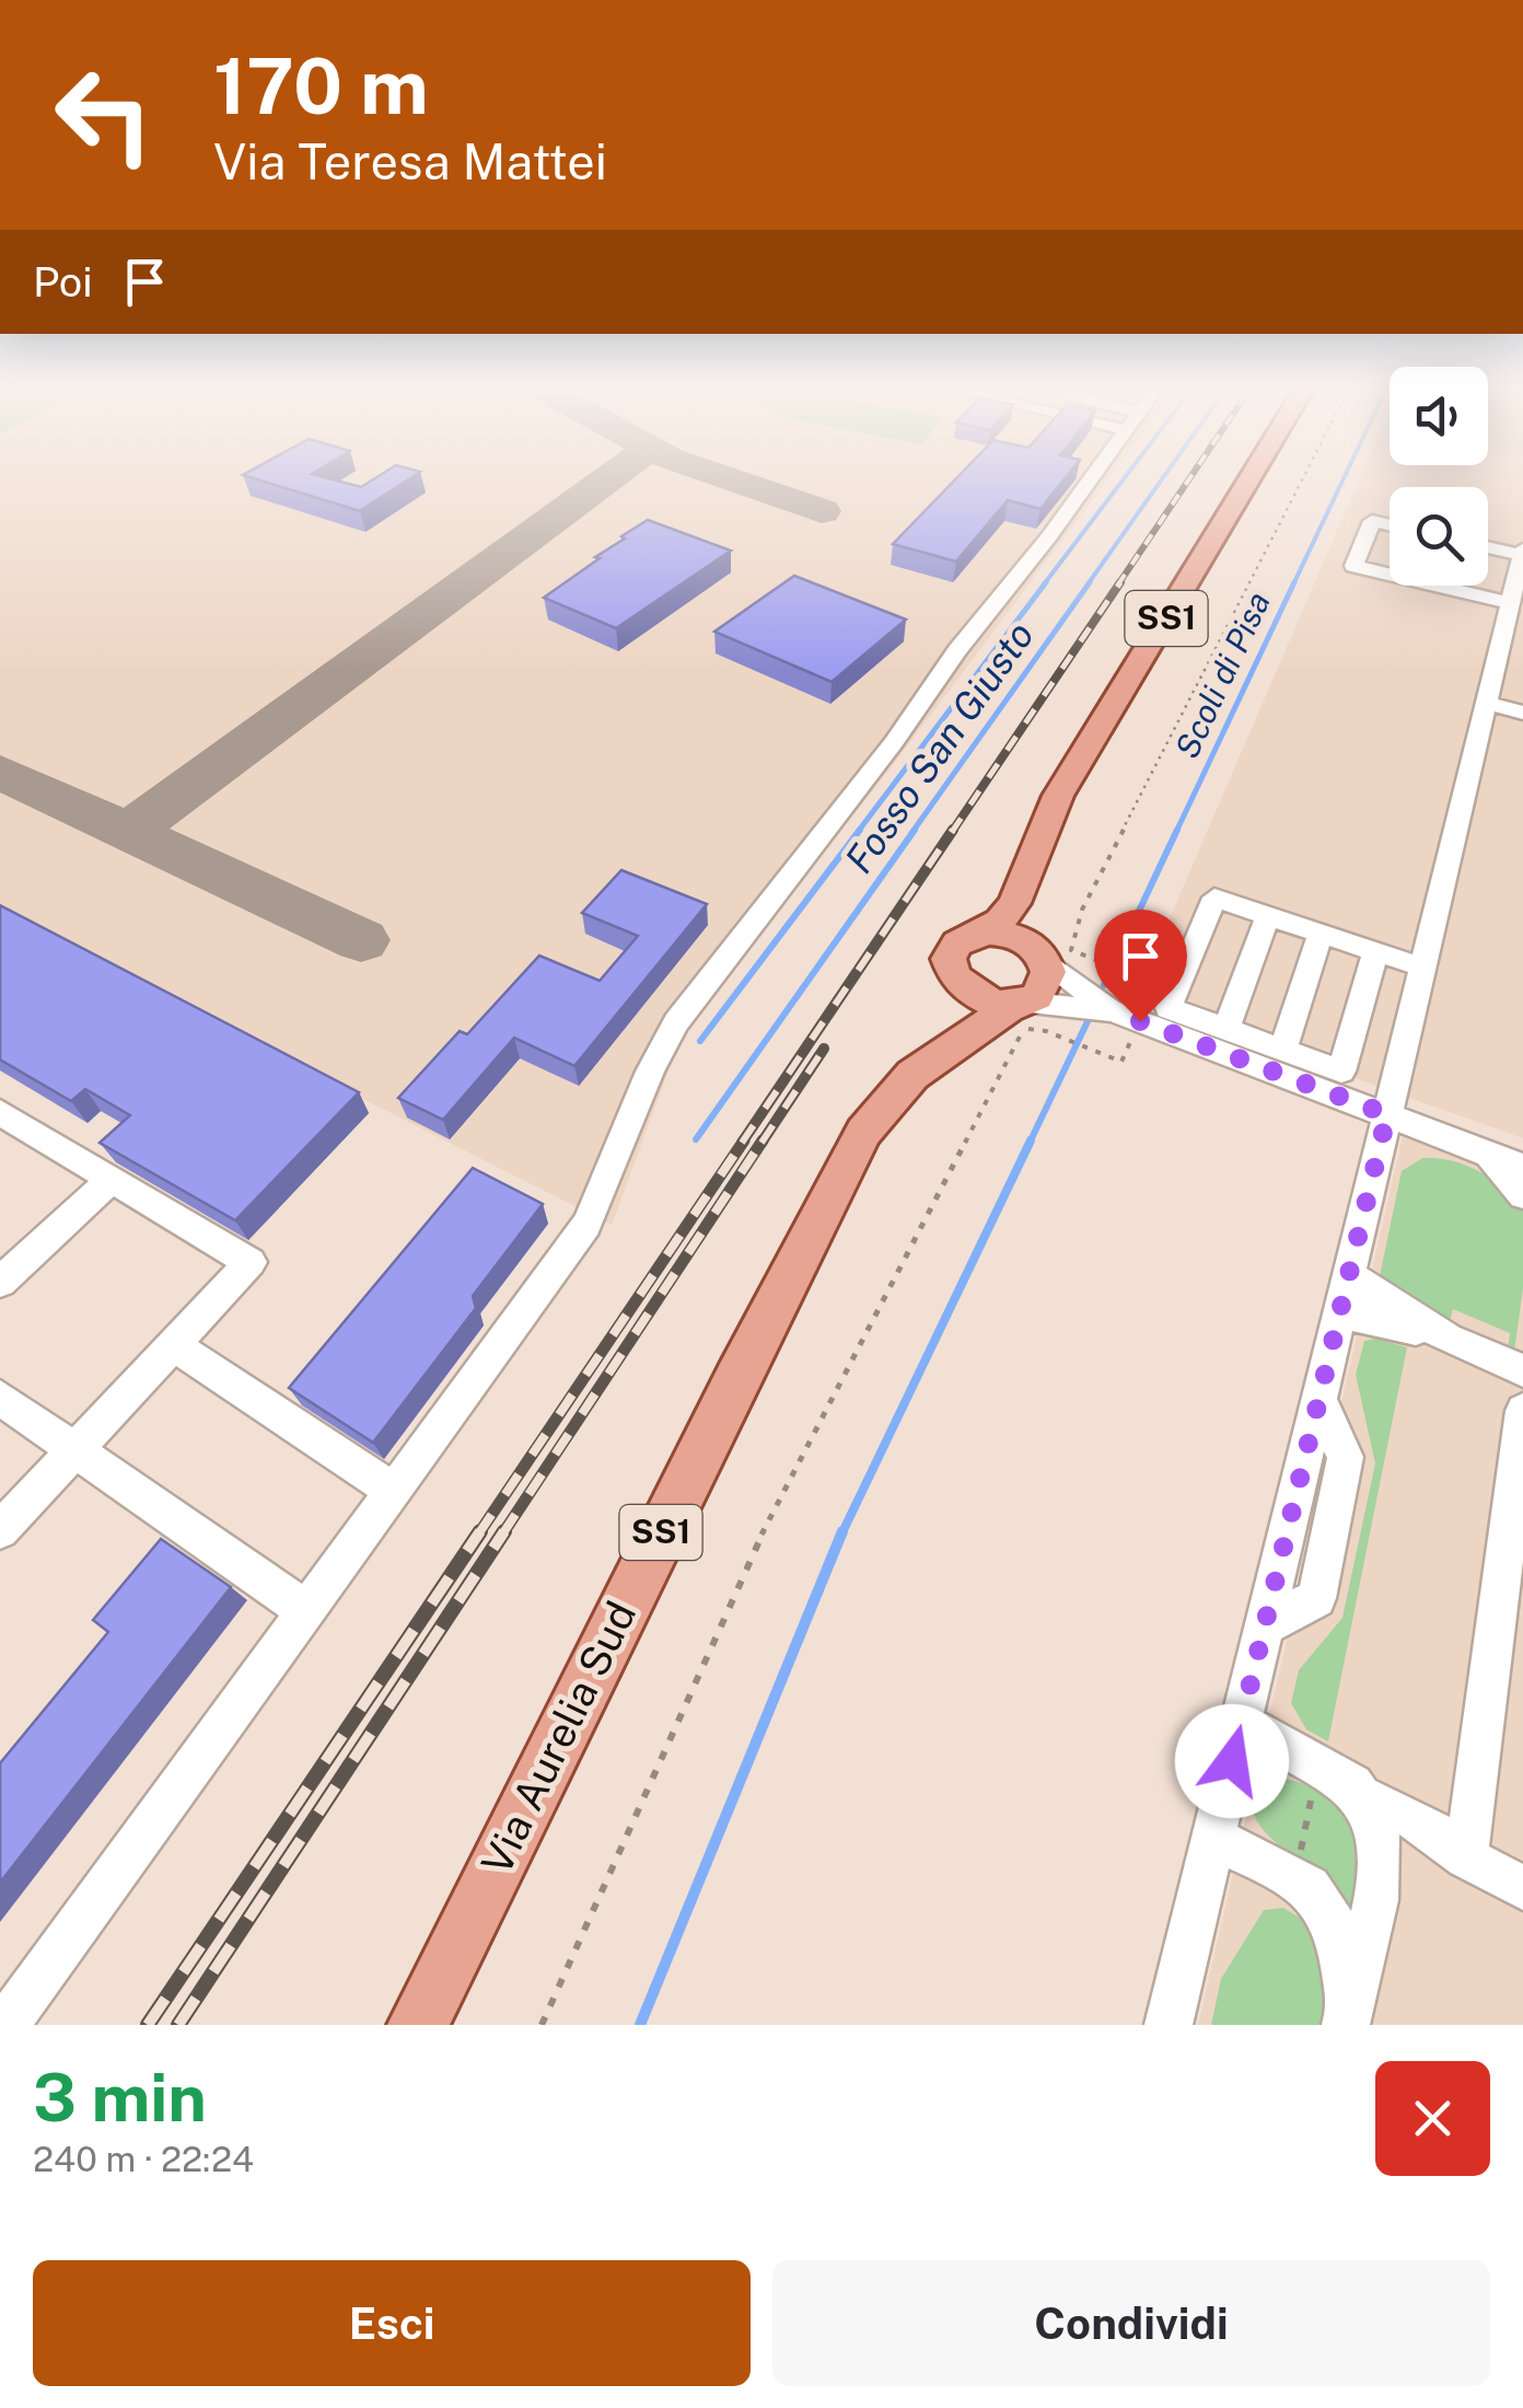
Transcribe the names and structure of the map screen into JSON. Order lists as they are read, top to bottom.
{
  "streets": {
    "main road": ["SS1", "Via Aurelia Sud"]
  },
  "crossings": [
    ["SS1", "Via Aurelia Sud"]
  ],
  "water": ["Scoli di Pisa", "Fosso San Giusto"],
  "page": {
    "turn": ["170 m", "Via Teresa Mattei"],
    "then": "Poi",
    "heading": ["3 min", "240 m · 22:24"],
    "buttons": ["Esci", "Condividi"]
  }
}
